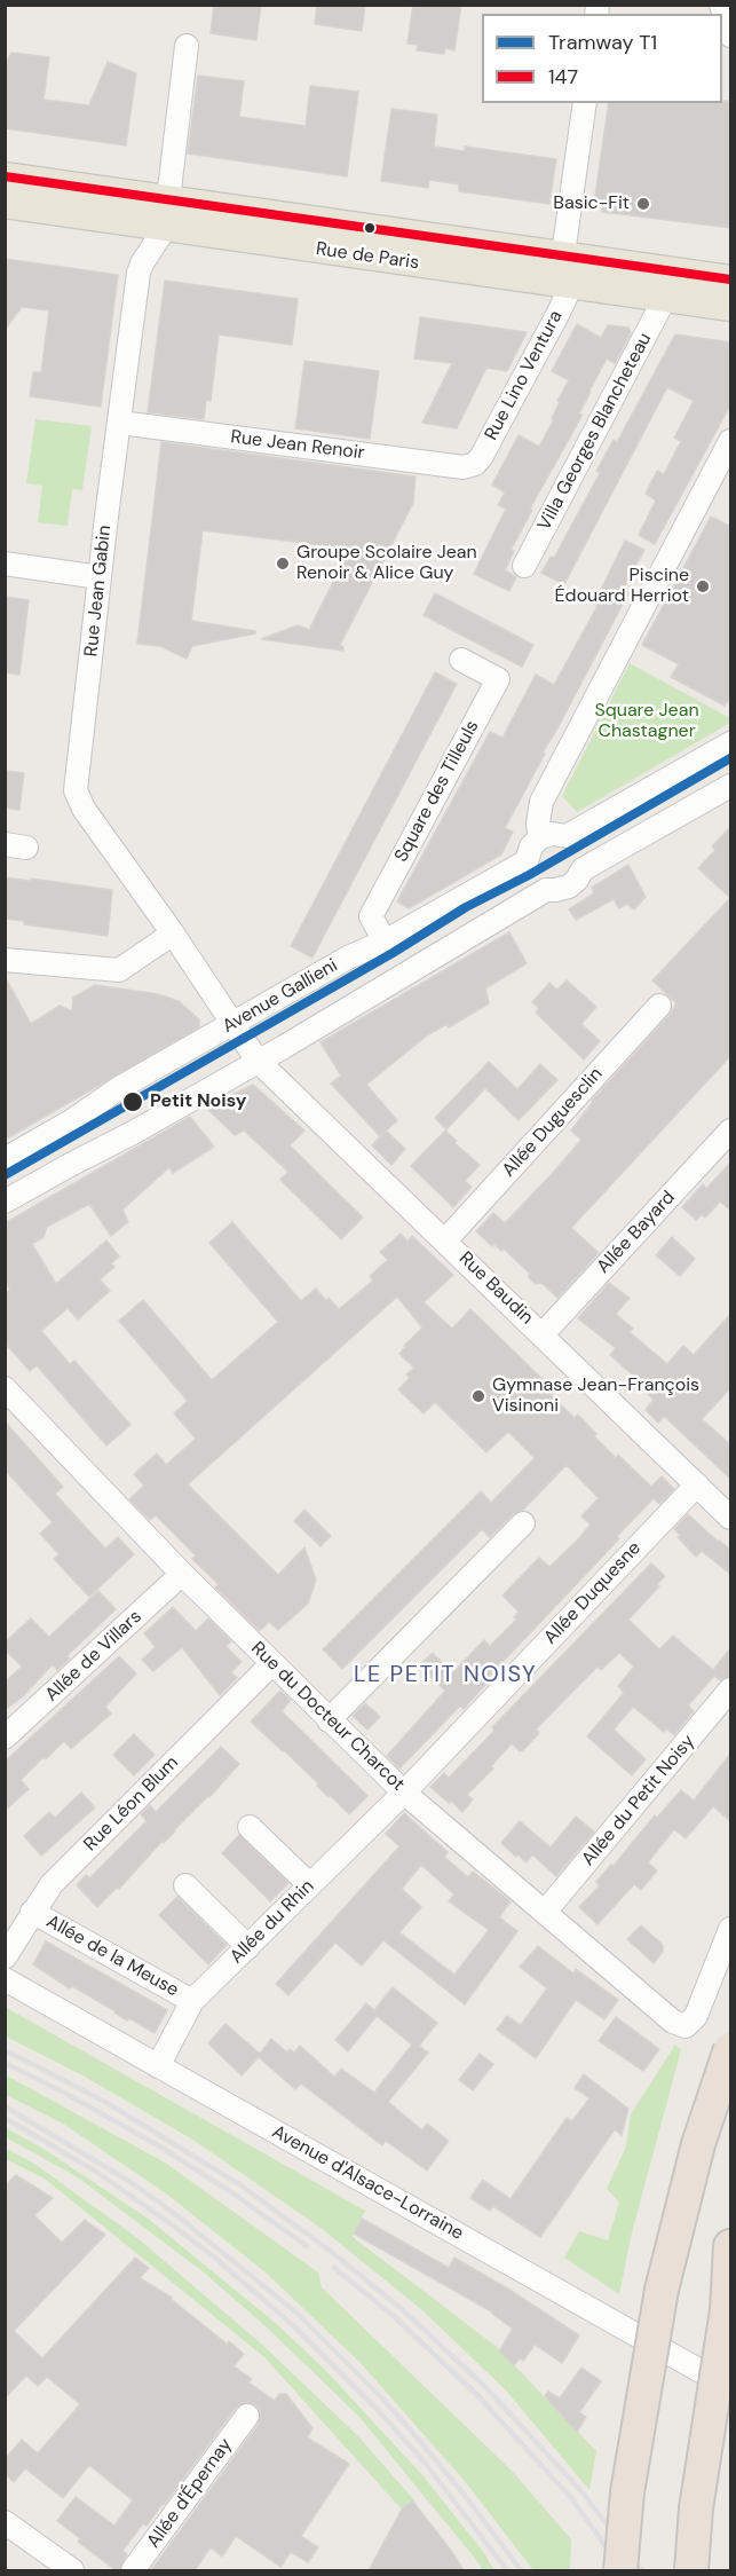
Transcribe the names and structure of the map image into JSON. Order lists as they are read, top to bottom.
{
  "streets": {
    "main road": ["Rue de Paris"],
    "street": [
      "Rue Lino Ventura",
      "Villa Georges Blancheteau",
      "Rue Jean Renoir",
      "Rue Jean Gabin",
      "Square des Tilleuls",
      "Avenue Gallieni",
      "Allée Duguesclin",
      "Allée Bayard",
      "Rue Baudin",
      "Allée Duquesne",
      "Allée de Villars",
      "Rue du Docteur Charcot",
      "Allée du Petit Noisy",
      "Rue Léon Blum",
      "Allée du Rhin",
      "Allée de la Meuse",
      "Avenue d'Alsace-Lorraine",
      "Allée d'Épernay"
    ]
  },
  "crossings": [
    ["Rue de Paris", "Rue Lino Ventura"],
    ["Rue de Paris", "Villa Georges Blancheteau"],
    ["Rue de Paris", "Rue Jean Gabin"],
    ["Rue Lino Ventura", "Rue Jean Renoir"],
    ["Rue Jean Renoir", "Rue Jean Gabin"],
    ["Rue Jean Gabin", "Avenue Gallieni"],
    ["Rue Jean Gabin", "Rue Baudin"],
    ["Square des Tilleuls", "Avenue Gallieni"],
    ["Avenue Gallieni", "Rue Baudin"],
    ["Allée Duguesclin", "Rue Baudin"],
    ["Allée Bayard", "Rue Baudin"],
    ["Rue Baudin", "Allée Duquesne"],
    ["Allée Duquesne", "Rue du Docteur Charcot"],
    ["Allée Duquesne", "Allée du Rhin"],
    ["Allée de Villars", "Rue du Docteur Charcot"],
    ["Rue du Docteur Charcot", "Allée du Petit Noisy"],
    ["Rue du Docteur Charcot", "Rue Léon Blum"],
    ["Rue du Docteur Charcot", "Allée du Rhin"],
    ["Rue Léon Blum", "Allée de la Meuse"],
    ["Allée du Rhin", "Allée de la Meuse"],
    ["Allée du Rhin", "Avenue d'Alsace-Lorraine"]
  ],
  "districts": ["LE PETIT NOISY"],
  "parks": ["Square Jean Chastagner"],
  "places": [
    "Basic-Fit",
    "Groupe Scolaire Jean Renoir & Alice Guy",
    "Piscine Édouard Herriot",
    "Petit Noisy",
    "Gymnase Jean-François Visinoni"
  ],
  "lines": ["transit line 147", "tram line T1"],
  "legend": ["Tramway T1", "147"]
}
